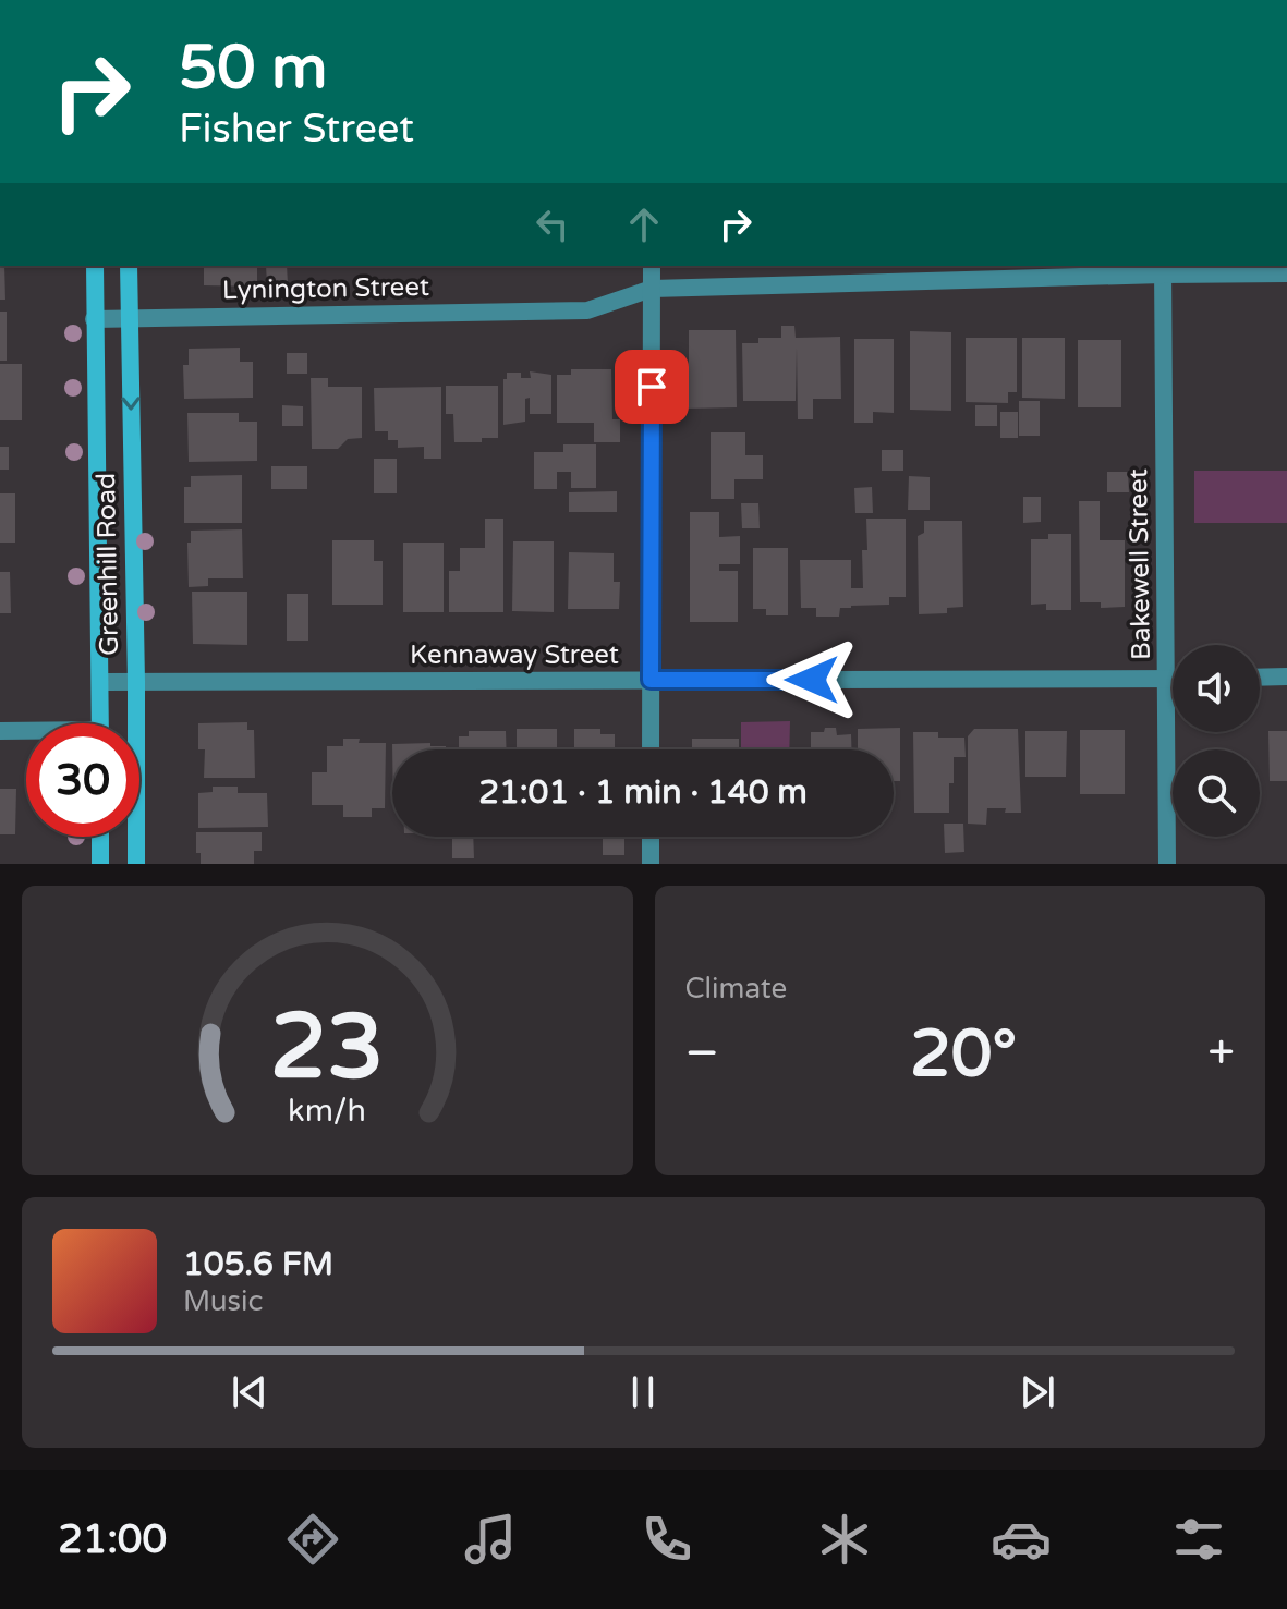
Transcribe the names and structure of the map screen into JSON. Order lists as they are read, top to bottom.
{
  "streets": {
    "main road": ["Greenhill Road"],
    "street": ["Lynington Street", "Bakewell Street", "Kennaway Street"]
  },
  "crossings": [
    ["Lynington Street", "Greenhill Road"],
    ["Lynington Street", "Bakewell Street"],
    ["Greenhill Road", "Kennaway Street"],
    ["Bakewell Street", "Kennaway Street"]
  ],
  "page": {
    "turn": ["50 m", "Fisher Street"],
    "limit": "30",
    "trip": "21:01 · 1 min · 140 m",
    "tile": "Climate",
    "heat": ["−", "20°", "+"],
    "song": ["105.6 FM", "Music"],
    "tabs": "21:00",
    "gauge": ["23", "km/h"]
  }
}
